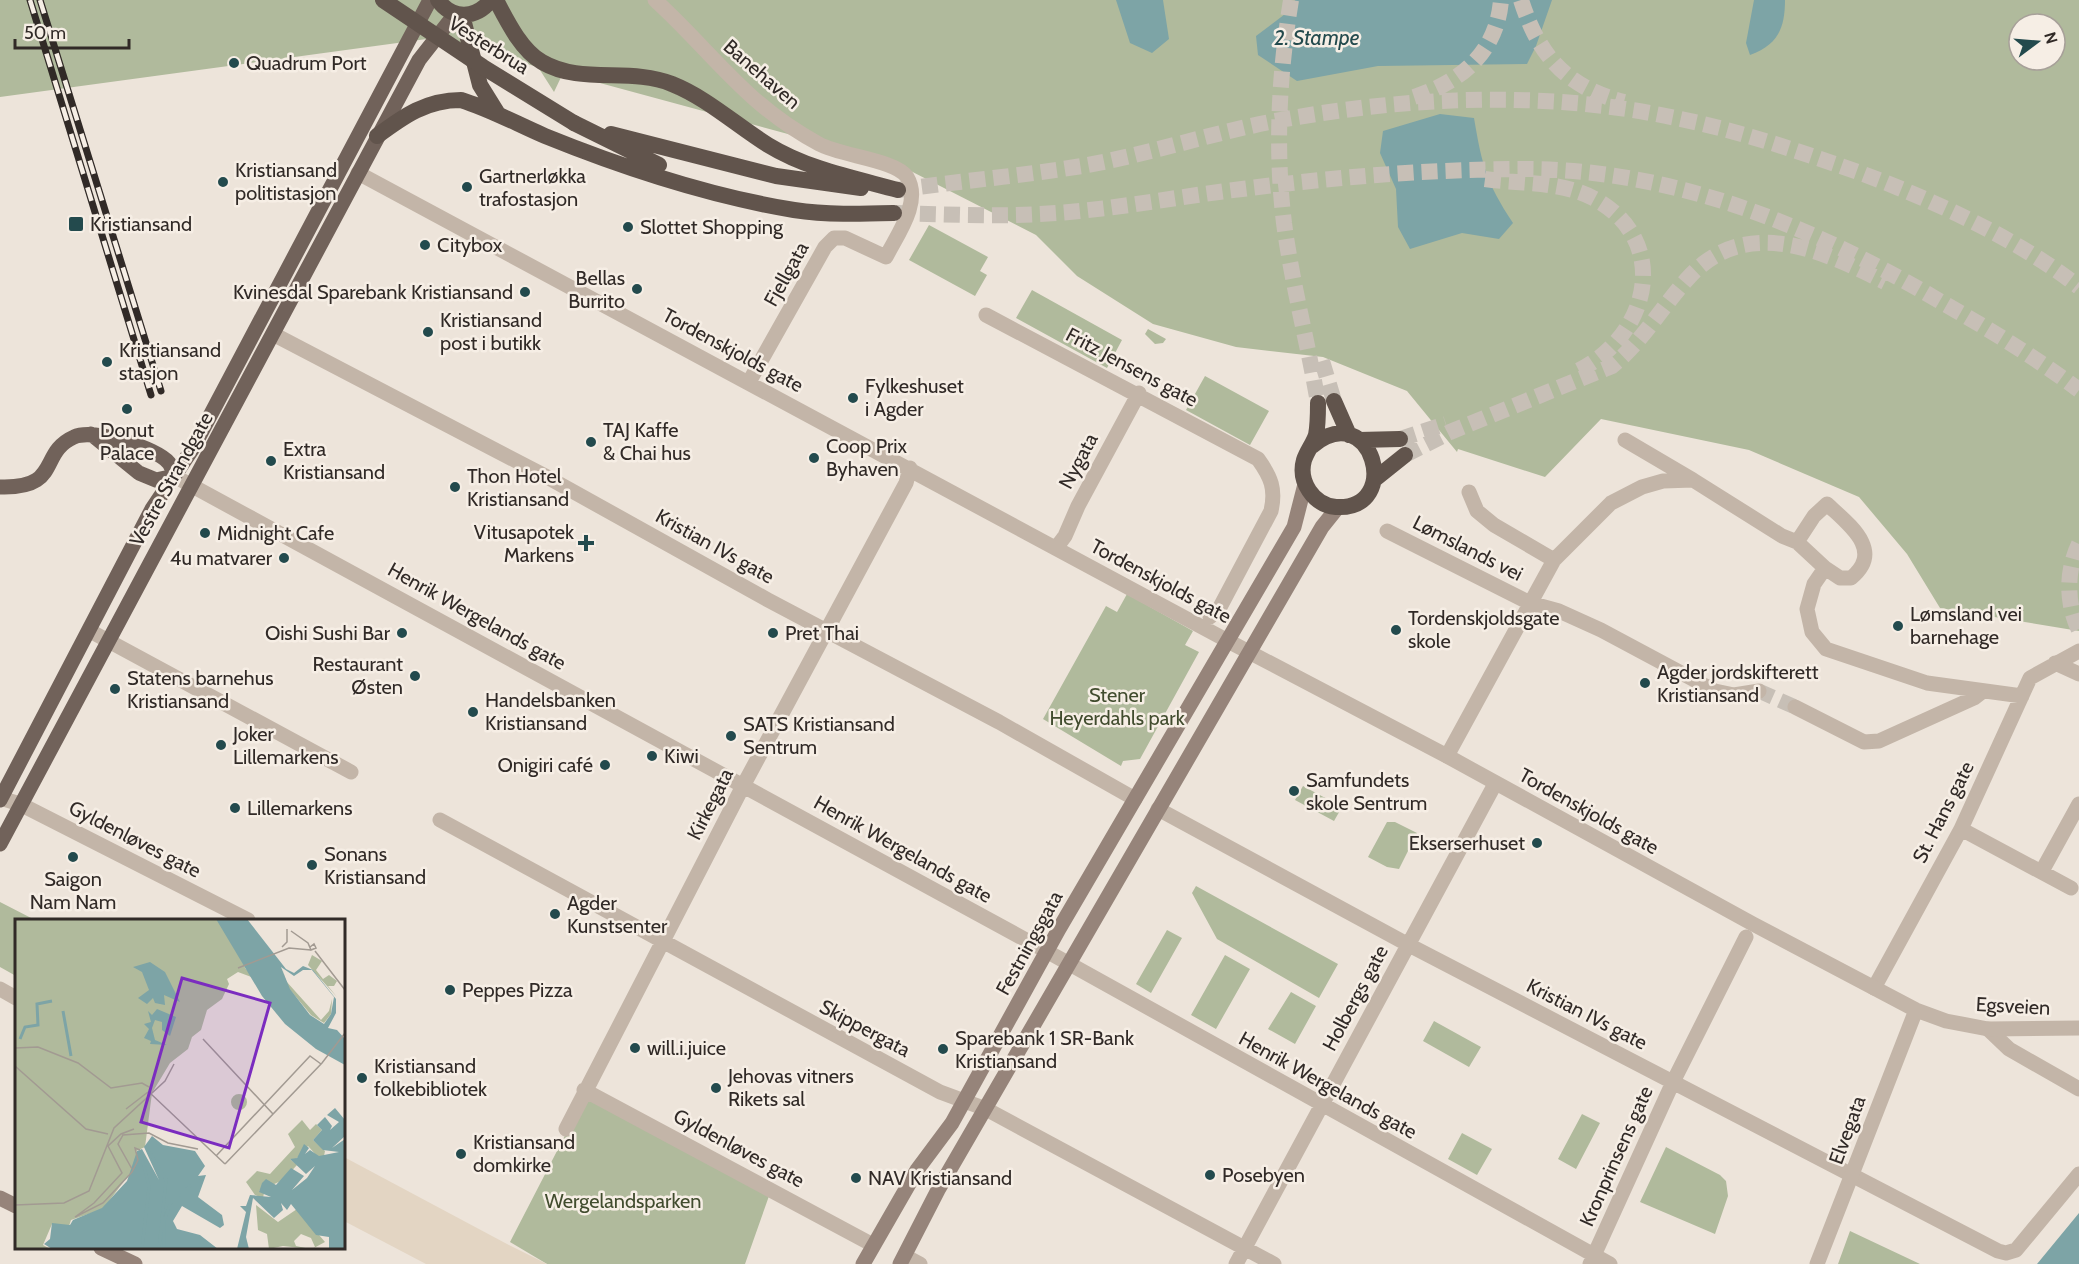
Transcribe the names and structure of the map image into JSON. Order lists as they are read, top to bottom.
{
  "streets": {
    "highway": ["Vesterbrua"],
    "main road": ["Vestre Strandgate", "Festningsgata"],
    "street": [
      "Banehaven",
      "Fjellgata",
      "Tordenskjolds gate",
      "Fritz Jensens gate",
      "Nygata",
      "Kristian IVs gate",
      "Lømslands vei",
      "Henrik Wergelands gate",
      "Kirkegata",
      "St. Hans gate",
      "Gyldenløves gate",
      "Holbergs gate",
      "Egsveien",
      "Skippergata",
      "Elvegata",
      "Kronprinsens gate"
    ]
  },
  "crossings": [
    ["Banehaven", "Fjellgata"],
    ["Fjellgata", "Tordenskjolds gate"],
    ["Tordenskjolds gate", "Nygata"],
    ["Tordenskjolds gate", "Vestre Strandgate"],
    ["Tordenskjolds gate", "Lømslands vei"],
    ["Tordenskjolds gate", "Kirkegata"],
    ["Tordenskjolds gate", "St. Hans gate"],
    ["Tordenskjolds gate", "Festningsgata"],
    ["Tordenskjolds gate", "Holbergs gate"],
    ["Tordenskjolds gate", "Egsveien"],
    ["Tordenskjolds gate", "Elvegata"],
    ["Fritz Jensens gate", "Nygata"],
    ["Vestre Strandgate", "Kristian IVs gate"],
    ["Vestre Strandgate", "Henrik Wergelands gate"],
    ["Vestre Strandgate", "Gyldenløves gate"],
    ["Kristian IVs gate", "Kirkegata"],
    ["Kristian IVs gate", "Festningsgata"],
    ["Kristian IVs gate", "Holbergs gate"],
    ["Kristian IVs gate", "Elvegata"],
    ["Kristian IVs gate", "Kronprinsens gate"],
    ["Henrik Wergelands gate", "Kirkegata"],
    ["Henrik Wergelands gate", "Festningsgata"],
    ["Henrik Wergelands gate", "Holbergs gate"],
    ["Henrik Wergelands gate", "Kronprinsens gate"],
    ["Kirkegata", "Gyldenløves gate"],
    ["Kirkegata", "Skippergata"],
    ["Gyldenløves gate", "Festningsgata"],
    ["Festningsgata", "Skippergata"],
    ["Holbergs gate", "Skippergata"]
  ],
  "water": ["2. Stampe"],
  "parks": ["Stener Heyerdahls park", "Wergelandsparken"],
  "places": {
    "other": [
      "Quadrum Port",
      "Kristiansand politistasjon",
      "Gartnerløkka trafostasjon",
      "Slottet Shopping",
      "Citybox",
      "Bellas Burrito",
      "Kvinesdal Sparebank Kristiansand",
      "Kristiansand post i butikk",
      "Kristiansand stasjon",
      "Fylkeshuset i Agder",
      "Donut Palace",
      "TAJ Kaffe & Chai hus",
      "Coop Prix Byhaven",
      "Extra Kristiansand",
      "Thon Hotel Kristiansand",
      "Midnight Cafe",
      "4u matvarer",
      "Lømsland vei barnehage",
      "Tordenskjoldsgate skole",
      "Oishi Sushi Bar",
      "Pret Thai",
      "Restaurant Østen",
      "Agder jordskifterett Kristiansand",
      "Statens barnehus Kristiansand",
      "Handelsbanken Kristiansand",
      "SATS Kristiansand Sentrum",
      "Joker Lillemarkens",
      "Kiwi",
      "Onigiri café",
      "Samfundets skole Sentrum",
      "Lillemarkens",
      "Ekserserhuset",
      "Saigon Nam Nam",
      "Sonans Kristiansand",
      "Agder Kunstsenter",
      "Peppes Pizza",
      "will.i.juice",
      "Sparebank 1 SR-Bank Kristiansand",
      "Kristiansand folkebibliotek",
      "Jehovas vitners Rikets sal",
      "Kristiansand domkirke",
      "Posebyen",
      "NAV Kristiansand"
    ],
    "transit": ["Kristiansand"],
    "health": ["Vitusapotek Markens"]
  },
  "scale_bar": "50 m",
  "north": "right"
}
